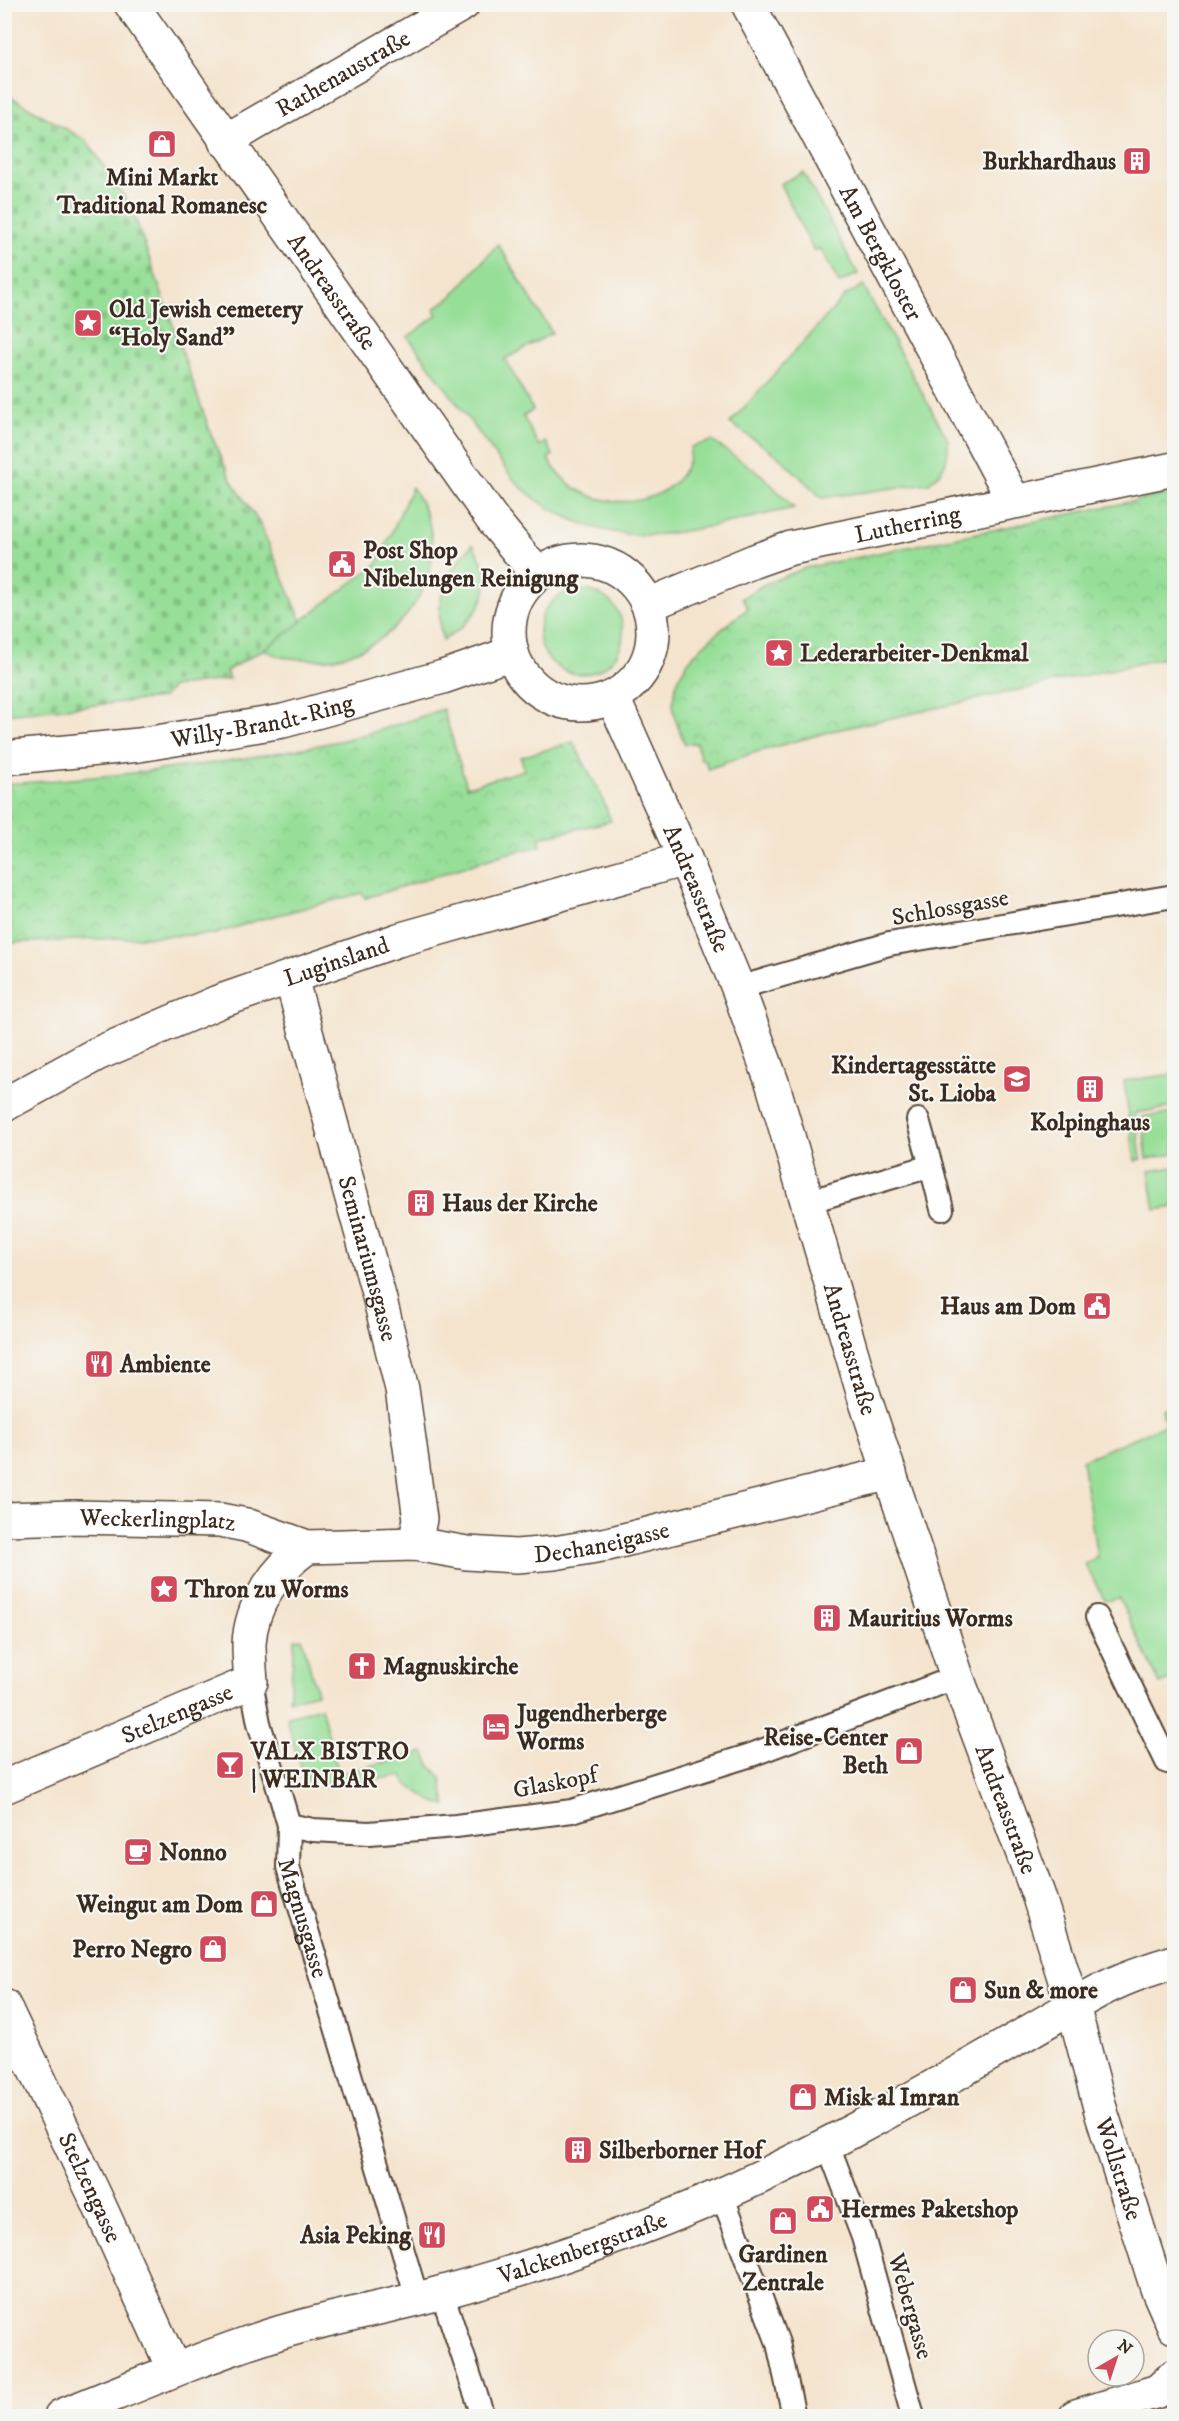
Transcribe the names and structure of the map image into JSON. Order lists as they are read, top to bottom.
{
  "streets": {
    "street": [
      "Rathenaustraße",
      "Am Bergkloster",
      "Andreasstraße",
      "Lutherring",
      "Willy-Brandt-Ring",
      "Luginsland",
      "Seminariumsgasse",
      "Weckerlingplatz",
      "Dechaneigasse",
      "Stelzengasse",
      "Magnusgasse",
      "Wollstraße",
      "Valckenbergstraße"
    ],
    "lane": ["Schlossgasse", "Glaskopf", "Webergasse"]
  },
  "crossings": [
    ["Rathenaustraße", "Andreasstraße"],
    ["Am Bergkloster", "Lutherring"],
    ["Andreasstraße", "Lutherring"],
    ["Andreasstraße", "Willy-Brandt-Ring"],
    ["Andreasstraße", "Schlossgasse"],
    ["Andreasstraße", "Luginsland"],
    ["Andreasstraße", "Dechaneigasse"],
    ["Andreasstraße", "Glaskopf"],
    ["Andreasstraße", "Wollstraße"],
    ["Andreasstraße", "Valckenbergstraße"],
    ["Lutherring", "Willy-Brandt-Ring"],
    ["Luginsland", "Seminariumsgasse"],
    ["Seminariumsgasse", "Dechaneigasse"],
    ["Weckerlingplatz", "Dechaneigasse"],
    ["Weckerlingplatz", "Magnusgasse"],
    ["Dechaneigasse", "Magnusgasse"],
    ["Stelzengasse", "Magnusgasse"],
    ["Stelzengasse", "Valckenbergstraße"],
    ["Glaskopf", "Magnusgasse"],
    ["Magnusgasse", "Valckenbergstraße"],
    ["Wollstraße", "Valckenbergstraße"],
    ["Valckenbergstraße", "Webergasse"]
  ],
  "places": {
    "shop": [
      "Mini Markt Traditional Romanesc",
      "Reise-Center Beth",
      "Weingut am Dom",
      "Perro Negro",
      "Sun & more",
      "Misk al Imran",
      "Gardinen Zentrale"
    ],
    "building": [
      "Burkhardhaus",
      "Kolpinghaus",
      "Haus der Kirche",
      "Mauritius Worms",
      "Silberborner Hof"
    ],
    "place": ["Old Jewish cemetery “Holy Sand”", "Lederarbeiter-Denkmal", "Thron zu Worms"],
    "public building": ["Post Shop Nibelungen Reinigung", "Haus am Dom", "Hermes Paketshop"],
    "school or university": ["Kindertagesstätte St. Lioba"],
    "restaurant": ["Ambiente", "Asia Peking"],
    "church": ["Magnuskirche"],
    "hotel": ["Jugendherberge Worms"],
    "bar": ["VALX BISTRO | WEINBAR"],
    "cafe": ["Nonno"]
  },
  "north": "top right"
}
